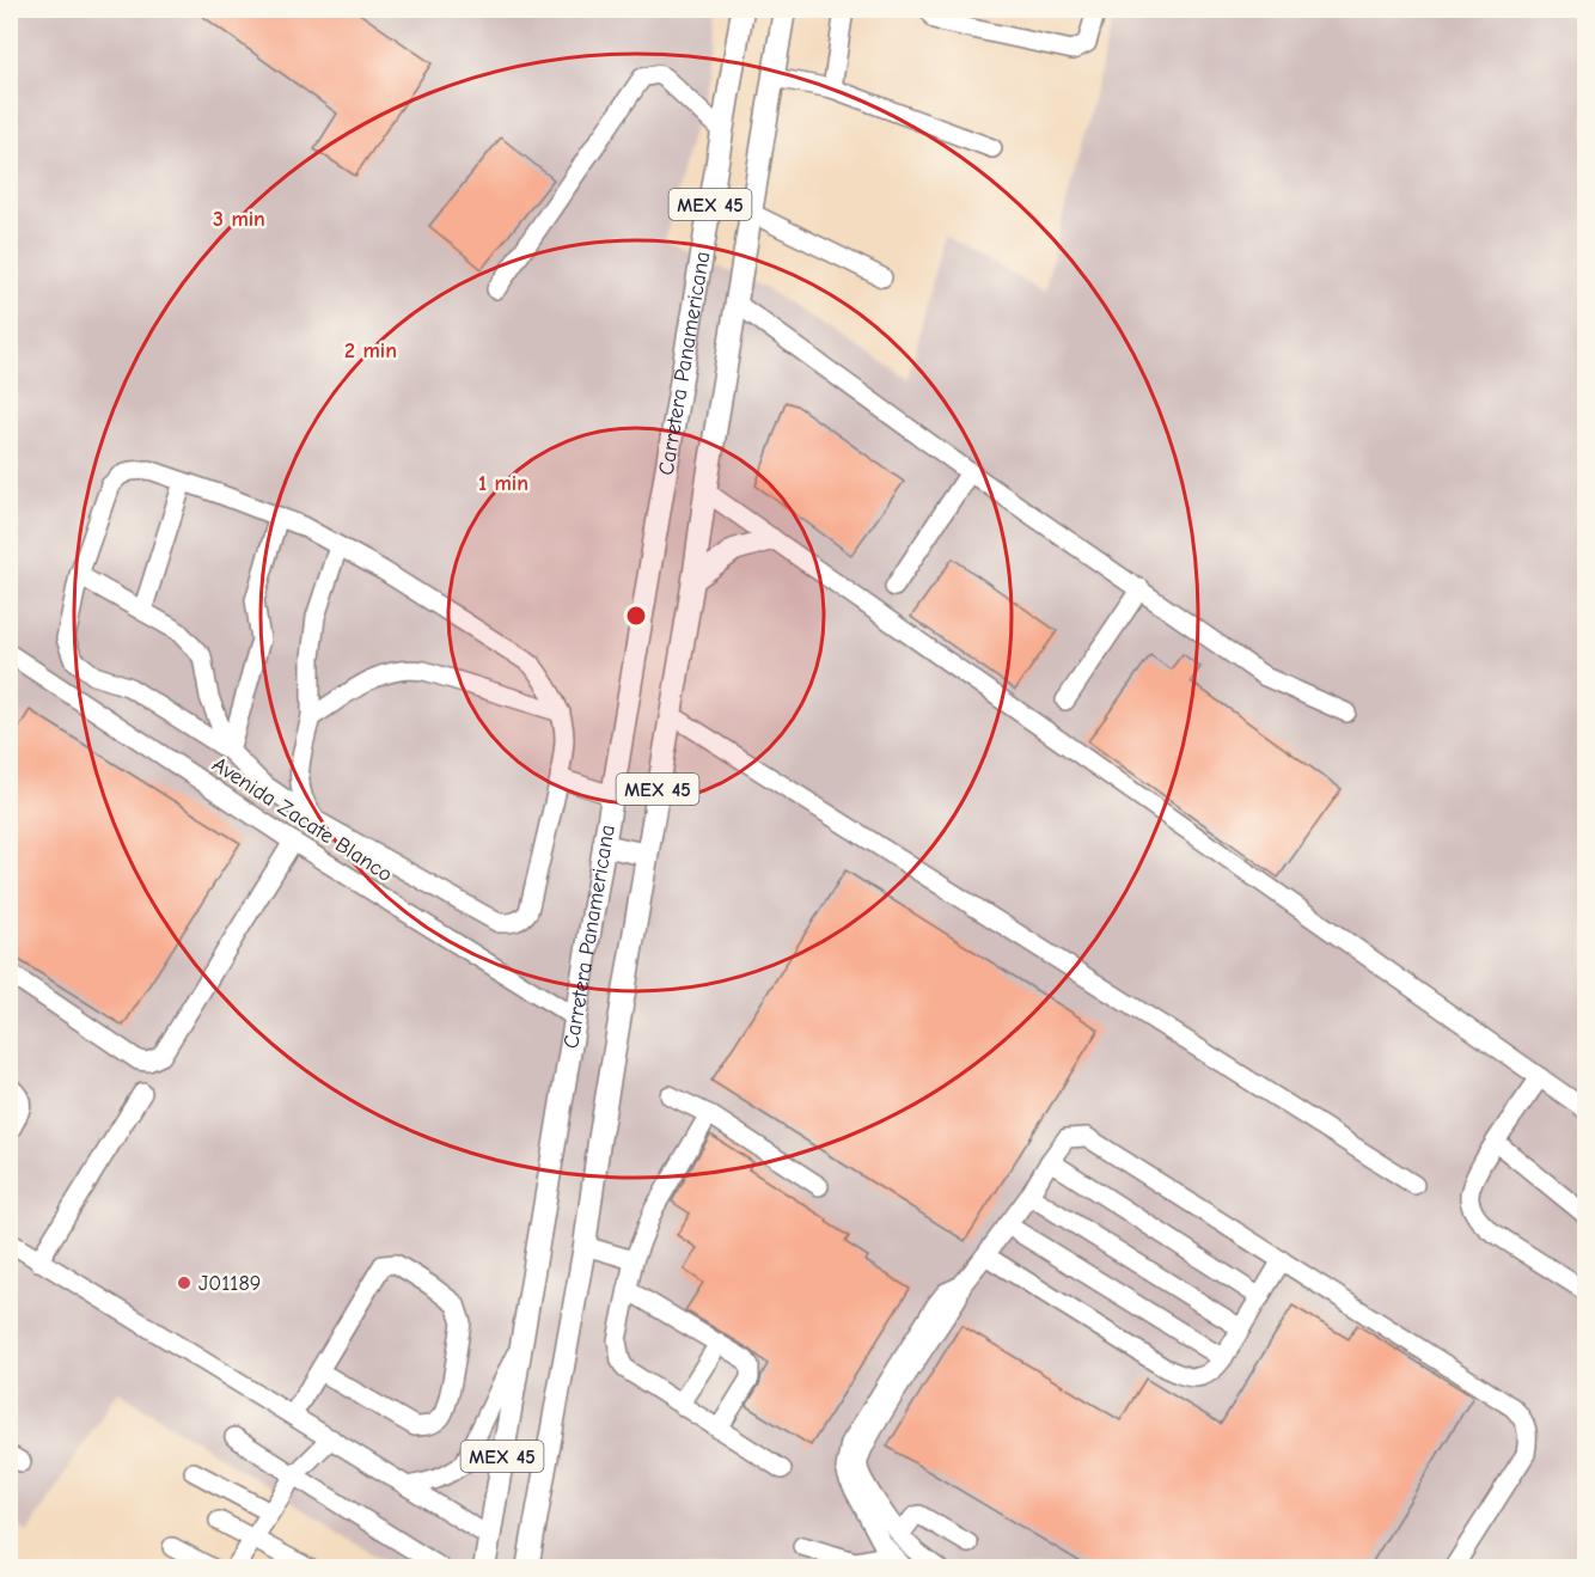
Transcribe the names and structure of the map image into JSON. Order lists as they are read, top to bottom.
{
  "streets": {
    "main road": ["MEX 45", "Carretera Panamericana"],
    "street": ["Avenida Zacate Blanco"]
  },
  "crossings": [
    ["Carretera Panamericana", "Avenida Zacate Blanco"]
  ],
  "places": ["J01189"],
  "rings": ["3 min", "2 min", "1 min"]
}
